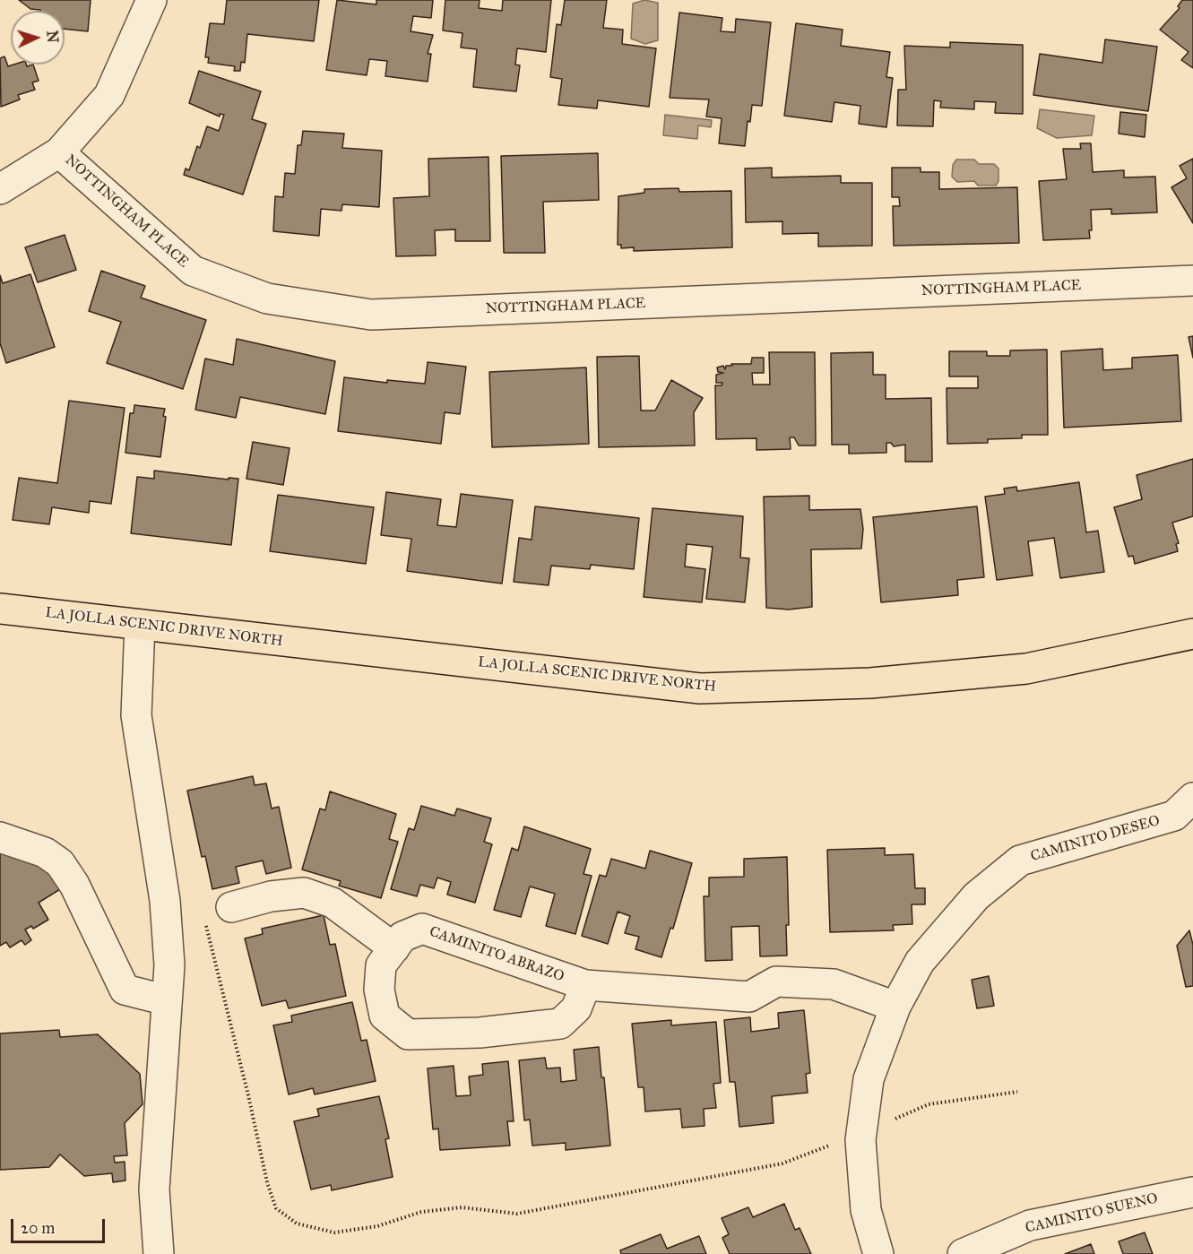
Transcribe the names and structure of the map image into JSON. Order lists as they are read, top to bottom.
{
  "streets": {
    "main road": ["LA JOLLA SCENIC DRIVE NORTH"],
    "street": [
      "NOTTINGHAM PLACE",
      "CAMINITO DESEO",
      "CAMINITO ABRAZO",
      "CAMINITO SUENO"
    ]
  },
  "crossings": [
    ["CAMINITO DESEO", "CAMINITO ABRAZO"]
  ],
  "scale_bar": "20 m",
  "north": "right"
}
